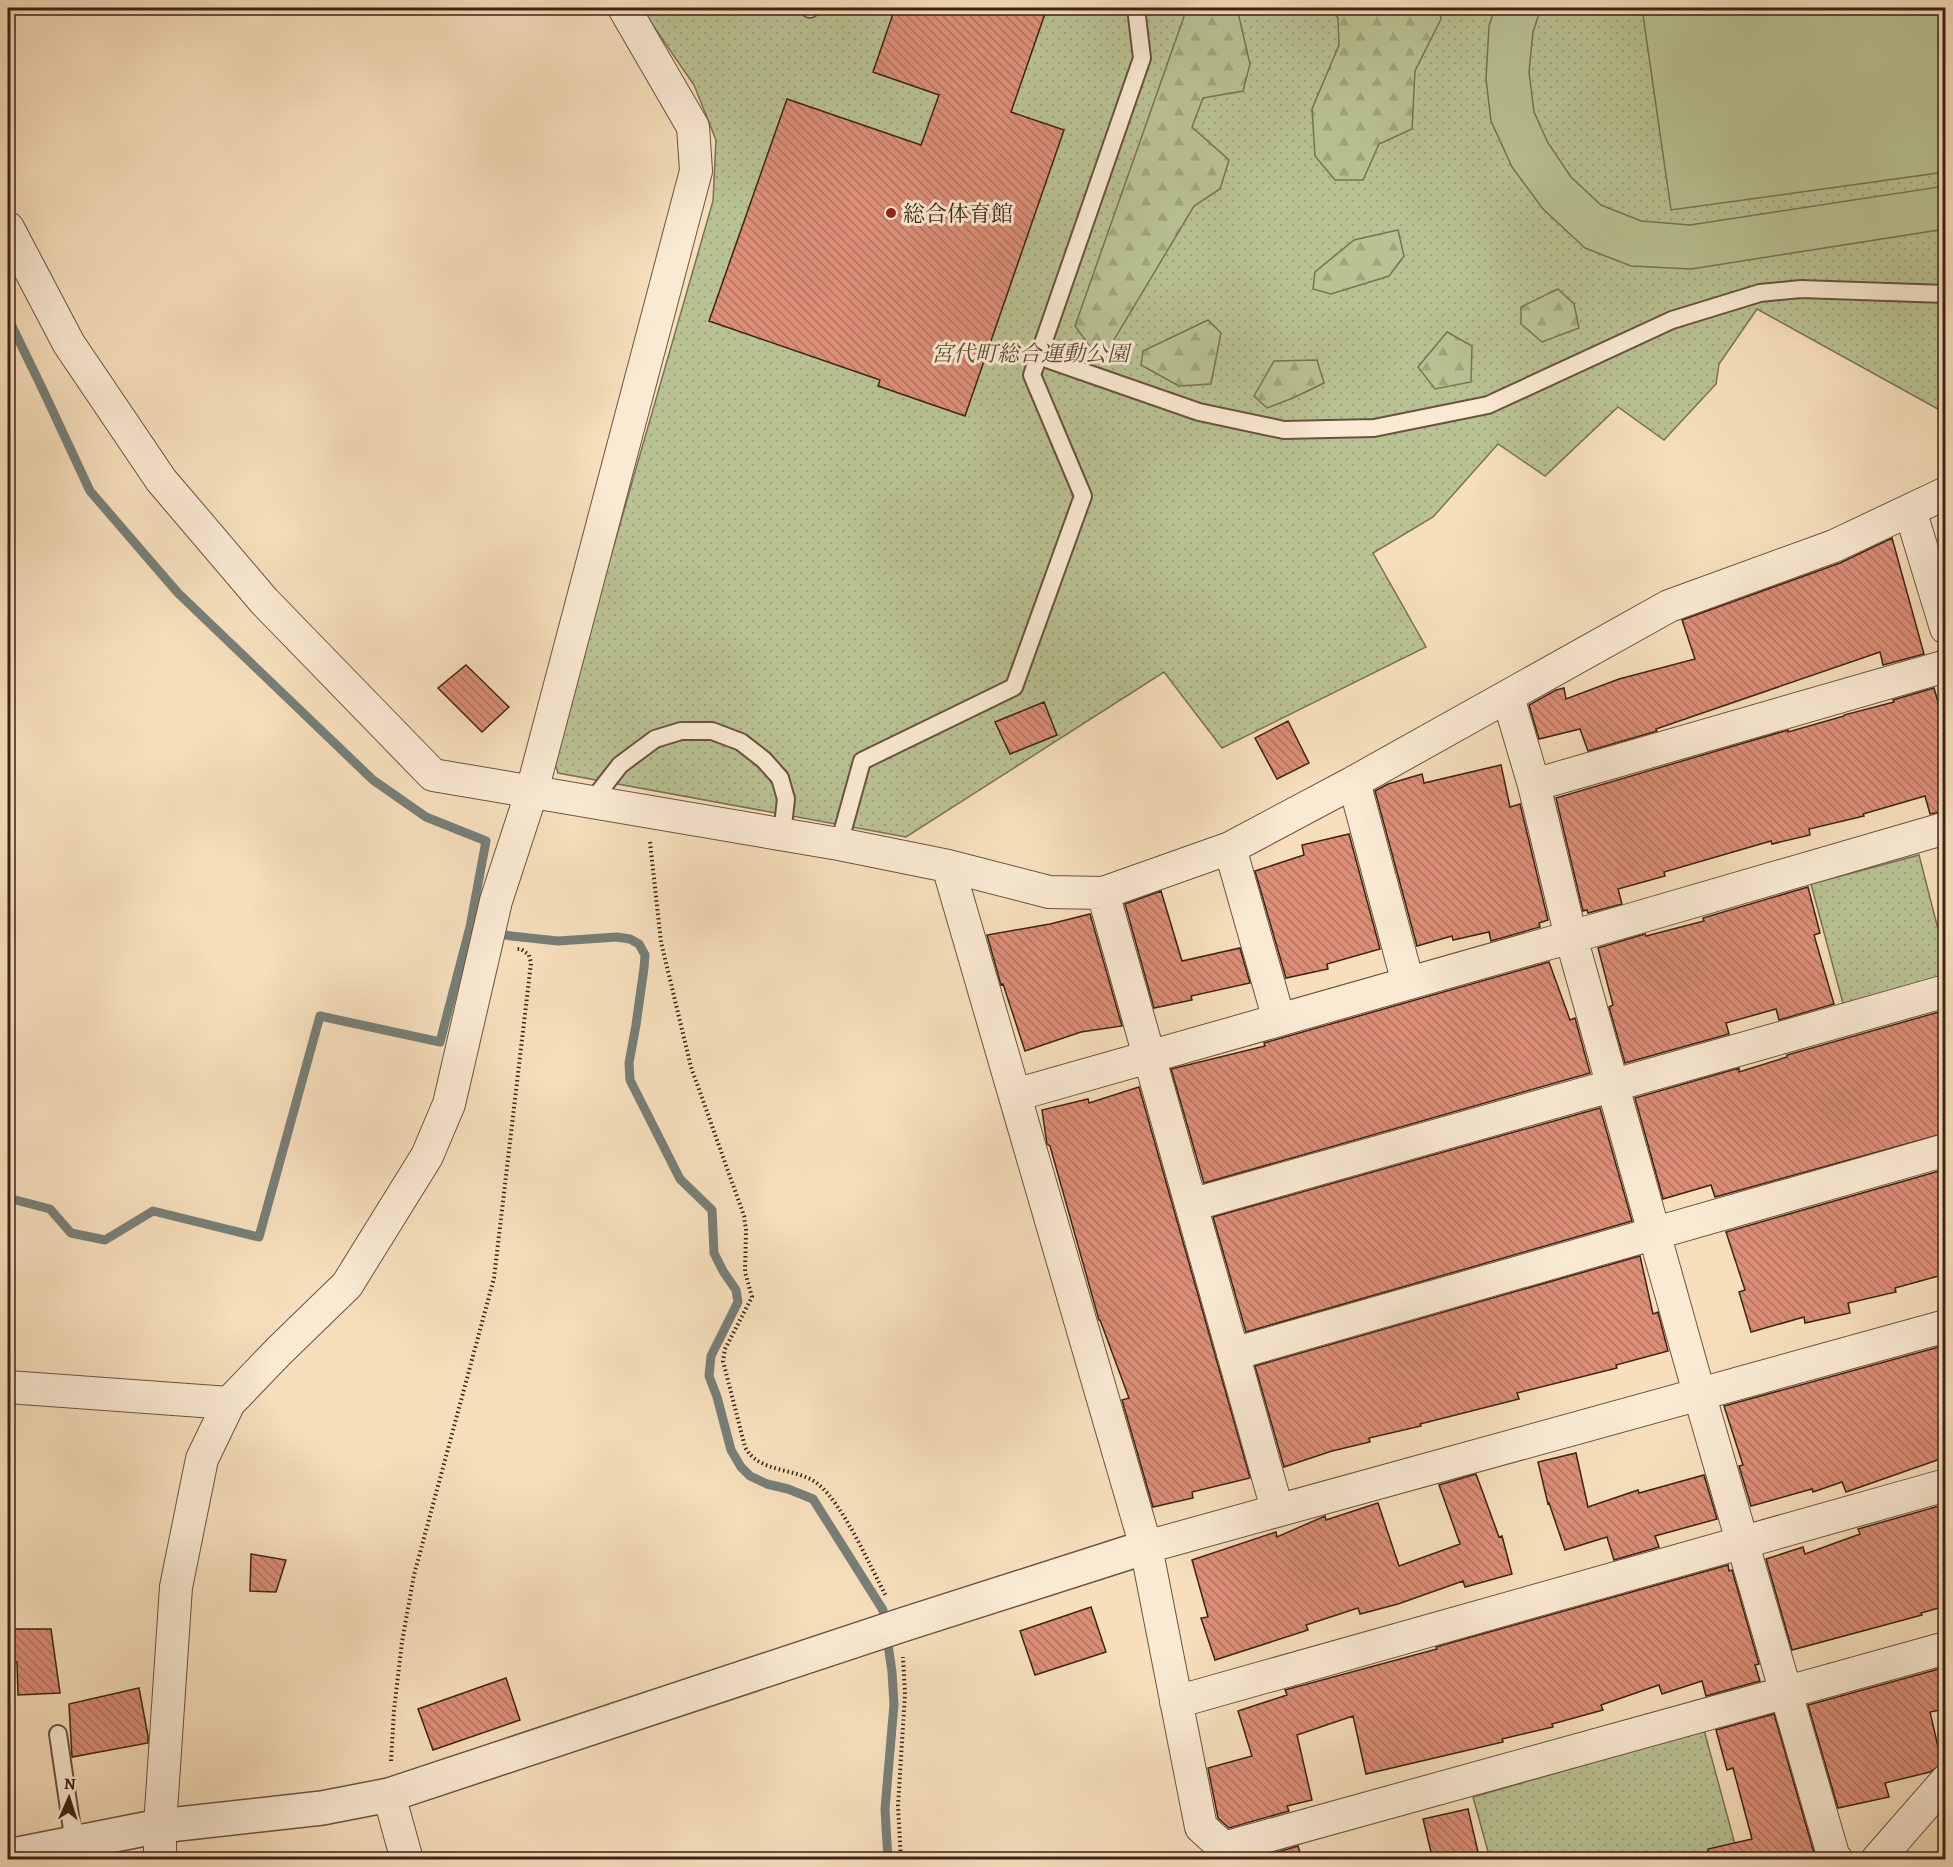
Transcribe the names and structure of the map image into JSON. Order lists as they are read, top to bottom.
{
  "parks": ["宮代町総合運動公園"],
  "places": ["総合体育館"],
  "north": "top"
}
